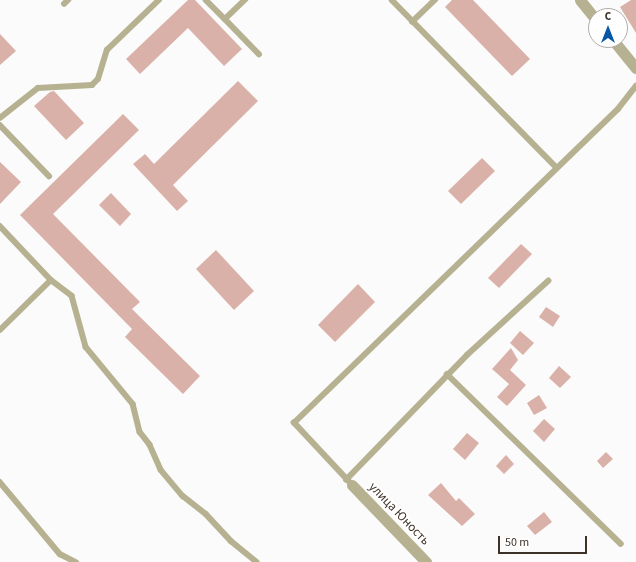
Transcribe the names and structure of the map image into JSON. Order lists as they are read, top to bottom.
{
  "streets": {
    "street": ["улица Юность"]
  },
  "scale_bar": "50 m",
  "north": "top"
}
